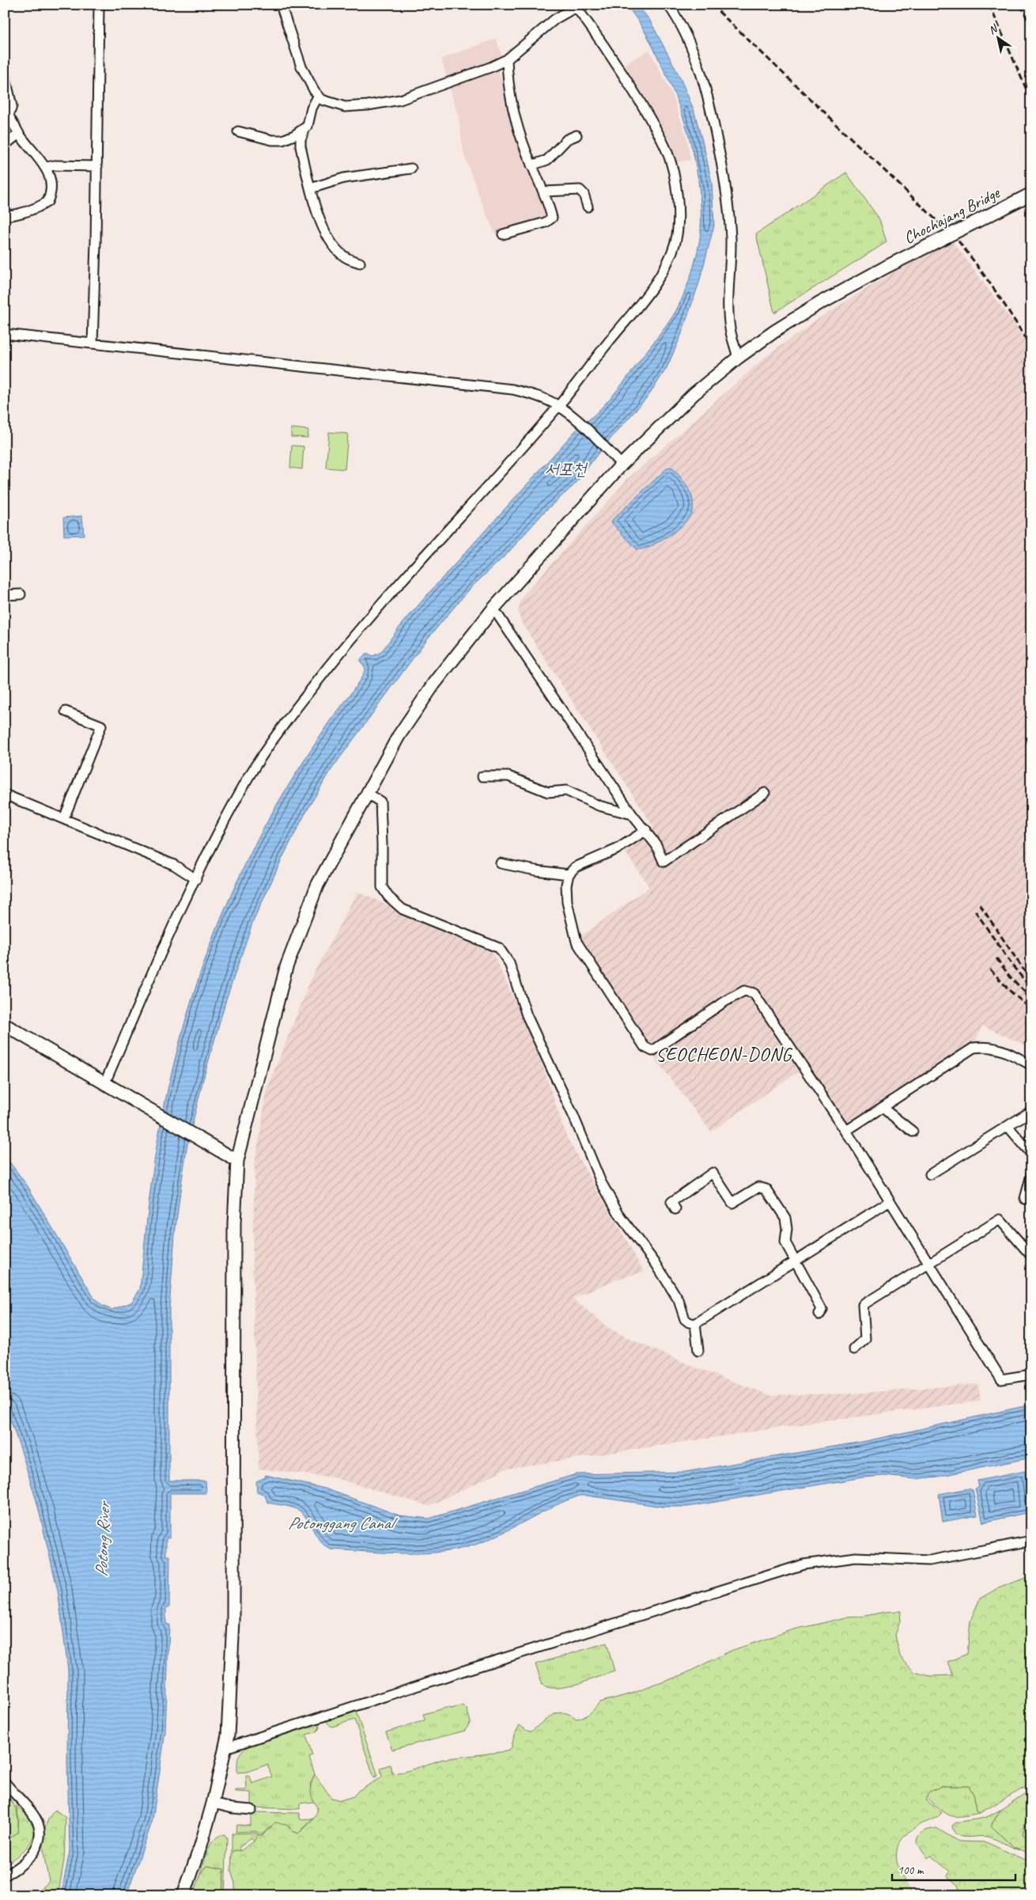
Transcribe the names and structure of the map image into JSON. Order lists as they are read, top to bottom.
{
  "streets": {
    "main road": ["Chochajang Bridge"]
  },
  "districts": ["SEOCHEON-DONG"],
  "water": ["서포천", "Potonggang Canal", "Potong River"],
  "scale_bar": "100 m",
  "north": "top left"
}
